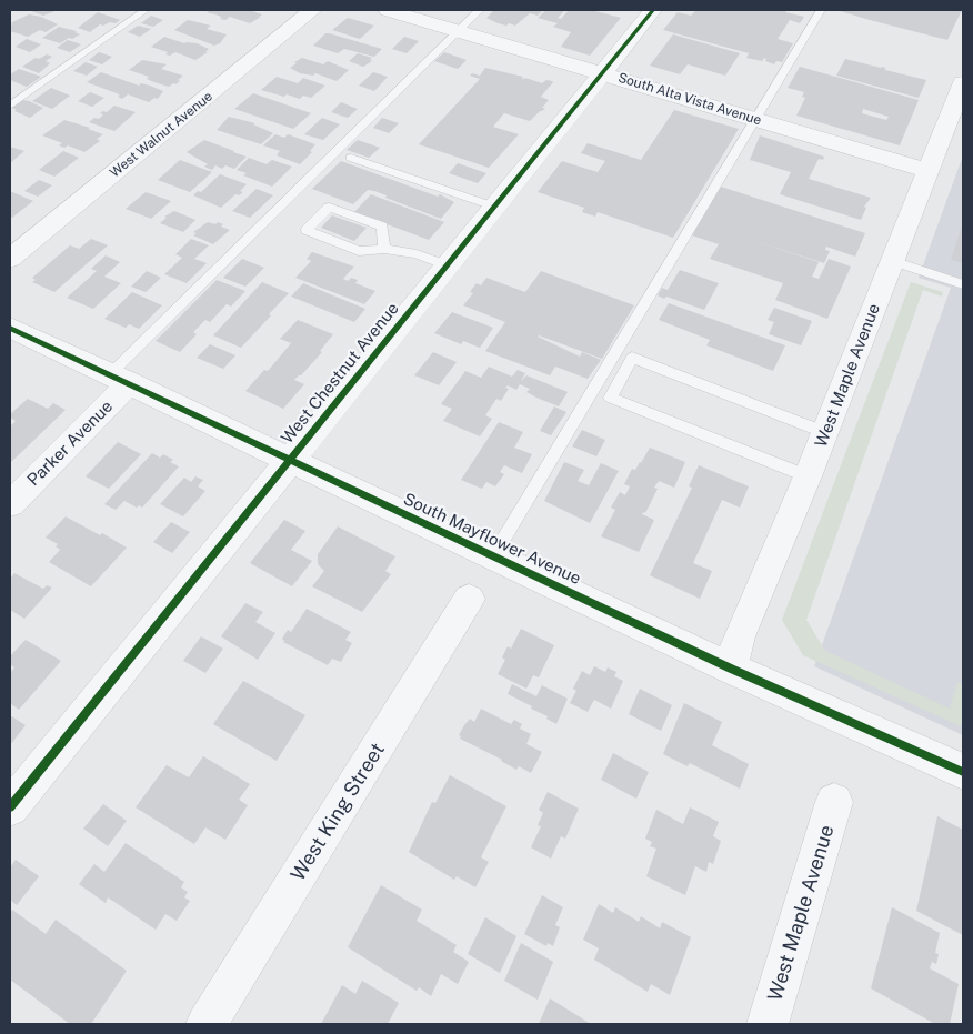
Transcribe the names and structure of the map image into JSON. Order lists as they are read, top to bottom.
{
  "streets": {
    "street": [
      "South Alta Vista Avenue",
      "West Walnut Avenue",
      "West Chestnut Avenue",
      "West Maple Avenue",
      "Parker Avenue",
      "South Mayflower Avenue",
      "West King Street"
    ]
  },
  "crossings": [
    ["South Alta Vista Avenue", "West Chestnut Avenue"],
    ["South Alta Vista Avenue", "West Maple Avenue"],
    ["West Chestnut Avenue", "South Mayflower Avenue"],
    ["West Maple Avenue", "South Mayflower Avenue"],
    ["Parker Avenue", "South Mayflower Avenue"]
  ]
}
